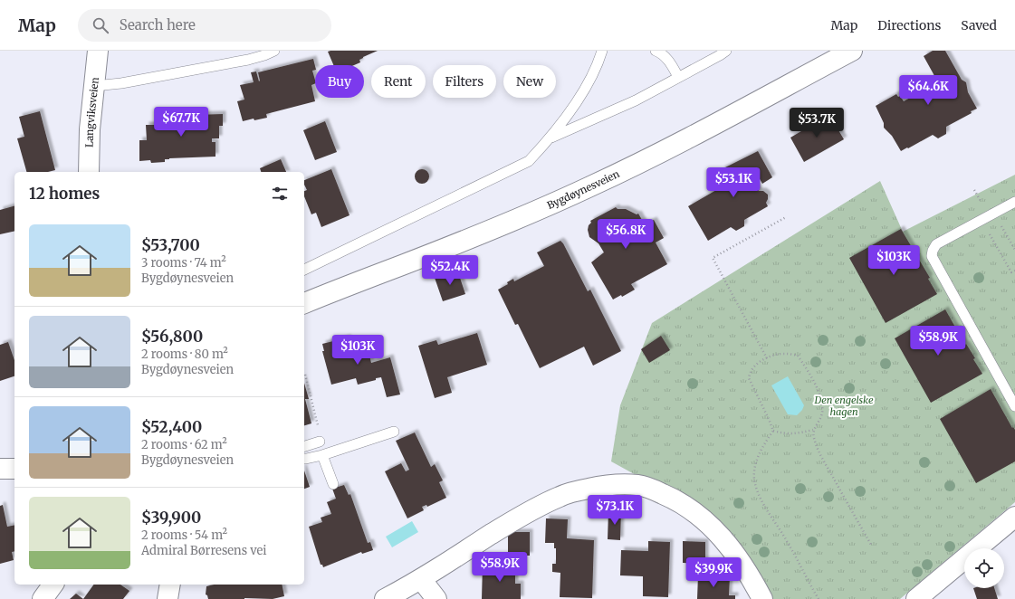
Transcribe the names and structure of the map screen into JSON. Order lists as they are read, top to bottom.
{
  "streets": {
    "street": ["Langviksveien", "Bygdøynesveien"]
  },
  "parks": ["Den engelske hagen"],
  "page": {
    "header": "Map",
    "search": "Search here",
    "nav": ["Map", "Directions", "Saved"],
    "chip": [
      "Buy",
      "Rent",
      "Filters",
      "New"
    ],
    "price": [
      "$64.6K",
      "$67.7K",
      "$53.7K",
      "$53.1K",
      "$56.8K",
      "$103K",
      "$52.4K",
      "$58.9K",
      "$103K",
      "$73.1K",
      "$58.9K",
      "$39.9K"
    ],
    "heading": "12 homes",
    "list": [
      {
        "name": "$53,700",
        "note": "3 rooms · 74 m² · Bygdøynesveien"
      },
      {
        "name": "$56,800",
        "note": "2 rooms · 80 m² · Bygdøynesveien"
      },
      {
        "name": "$52,400",
        "note": "2 rooms · 62 m² · Bygdøynesveien"
      },
      {
        "name": "$39,900",
        "note": "2 rooms · 54 m² · Admiral Børresens vei"
      }
    ]
  }
}
